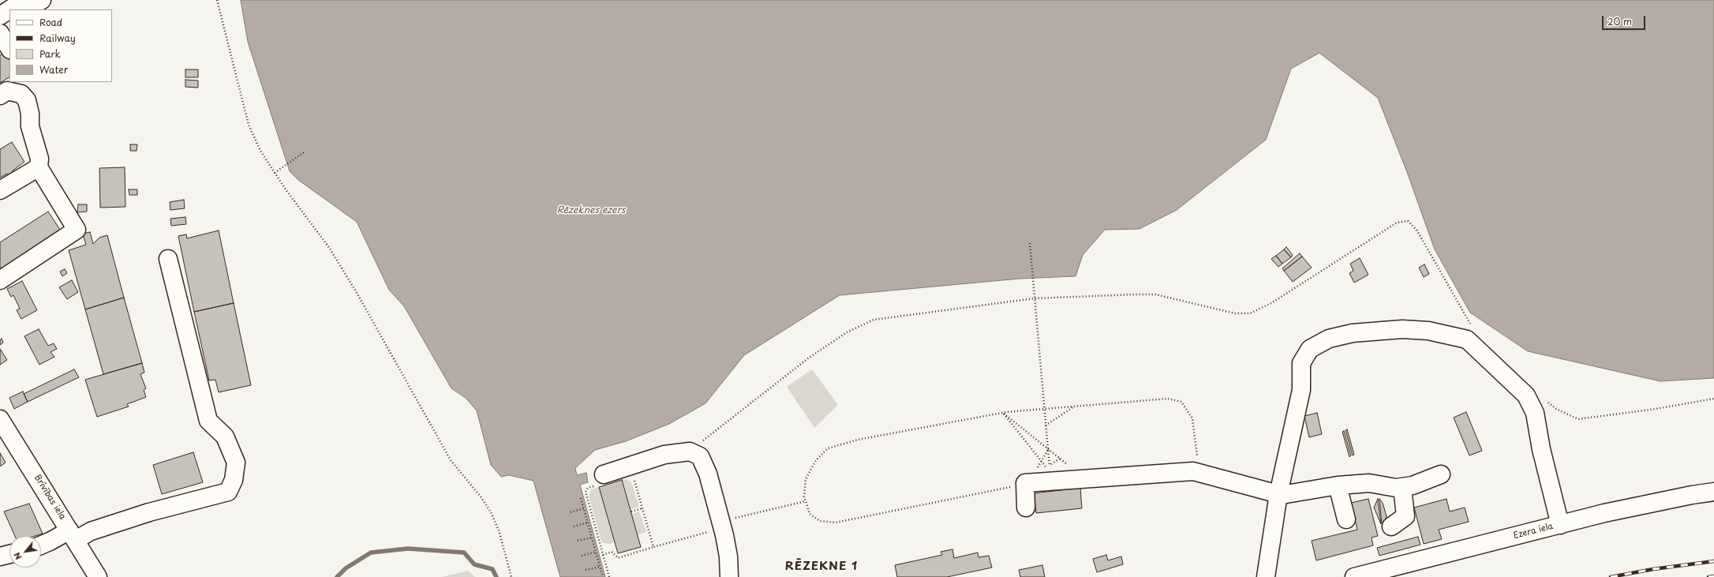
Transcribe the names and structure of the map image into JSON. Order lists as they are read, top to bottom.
{
  "streets": {
    "street": ["Brīvības iela", "Ezera iela"]
  },
  "districts": ["RĒZEKNE 1"],
  "water": ["Rēzeknes ezers"],
  "legend": [
    "Road",
    "Railway",
    "Park",
    "Water"
  ],
  "scale_bar": "20 m",
  "north": "bottom left"
}
